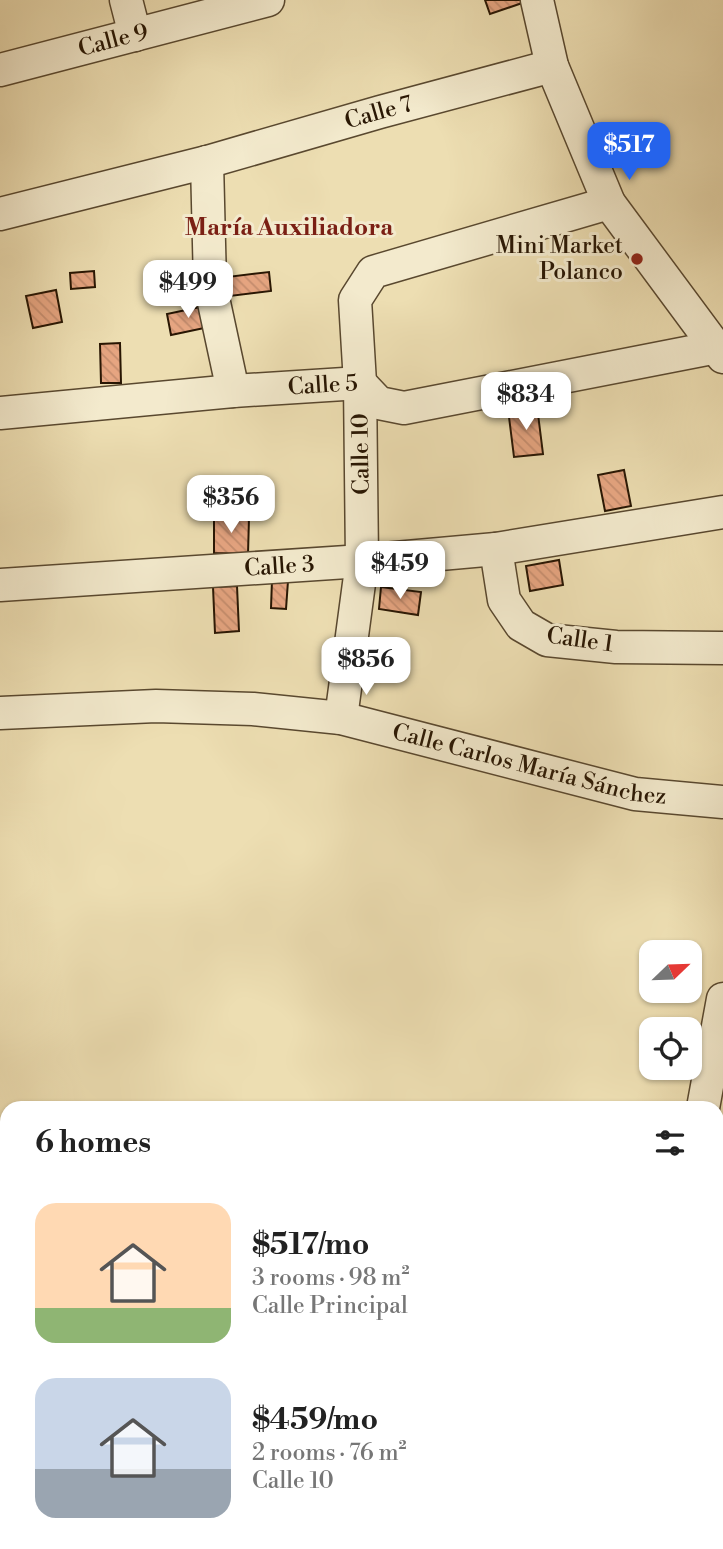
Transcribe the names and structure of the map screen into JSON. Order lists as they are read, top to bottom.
{
  "streets": {
    "street": [
      "Calle 9",
      "Calle 7",
      "Calle 5",
      "Calle 10",
      "Calle 3",
      "Calle 1",
      "Calle Carlos María Sánchez"
    ]
  },
  "crossings": [
    ["Calle 5", "Calle 10"],
    ["Calle 10", "Calle 3"],
    ["Calle 10", "Calle Carlos María Sánchez"],
    ["Calle 3", "Calle 1"]
  ],
  "districts": ["María Auxiliadora"],
  "places": ["Mini Market Polanco"],
  "north": "top right",
  "page": {
    "price": [
      "$517",
      "$499",
      "$834",
      "$356",
      "$459",
      "$856"
    ],
    "heading": "6 homes",
    "list": [
      {
        "name": "$517/mo",
        "note": "3 rooms · 98 m² · Calle Principal"
      },
      {
        "name": "$459/mo",
        "note": "2 rooms · 76 m² · Calle 10"
      }
    ]
  }
}
